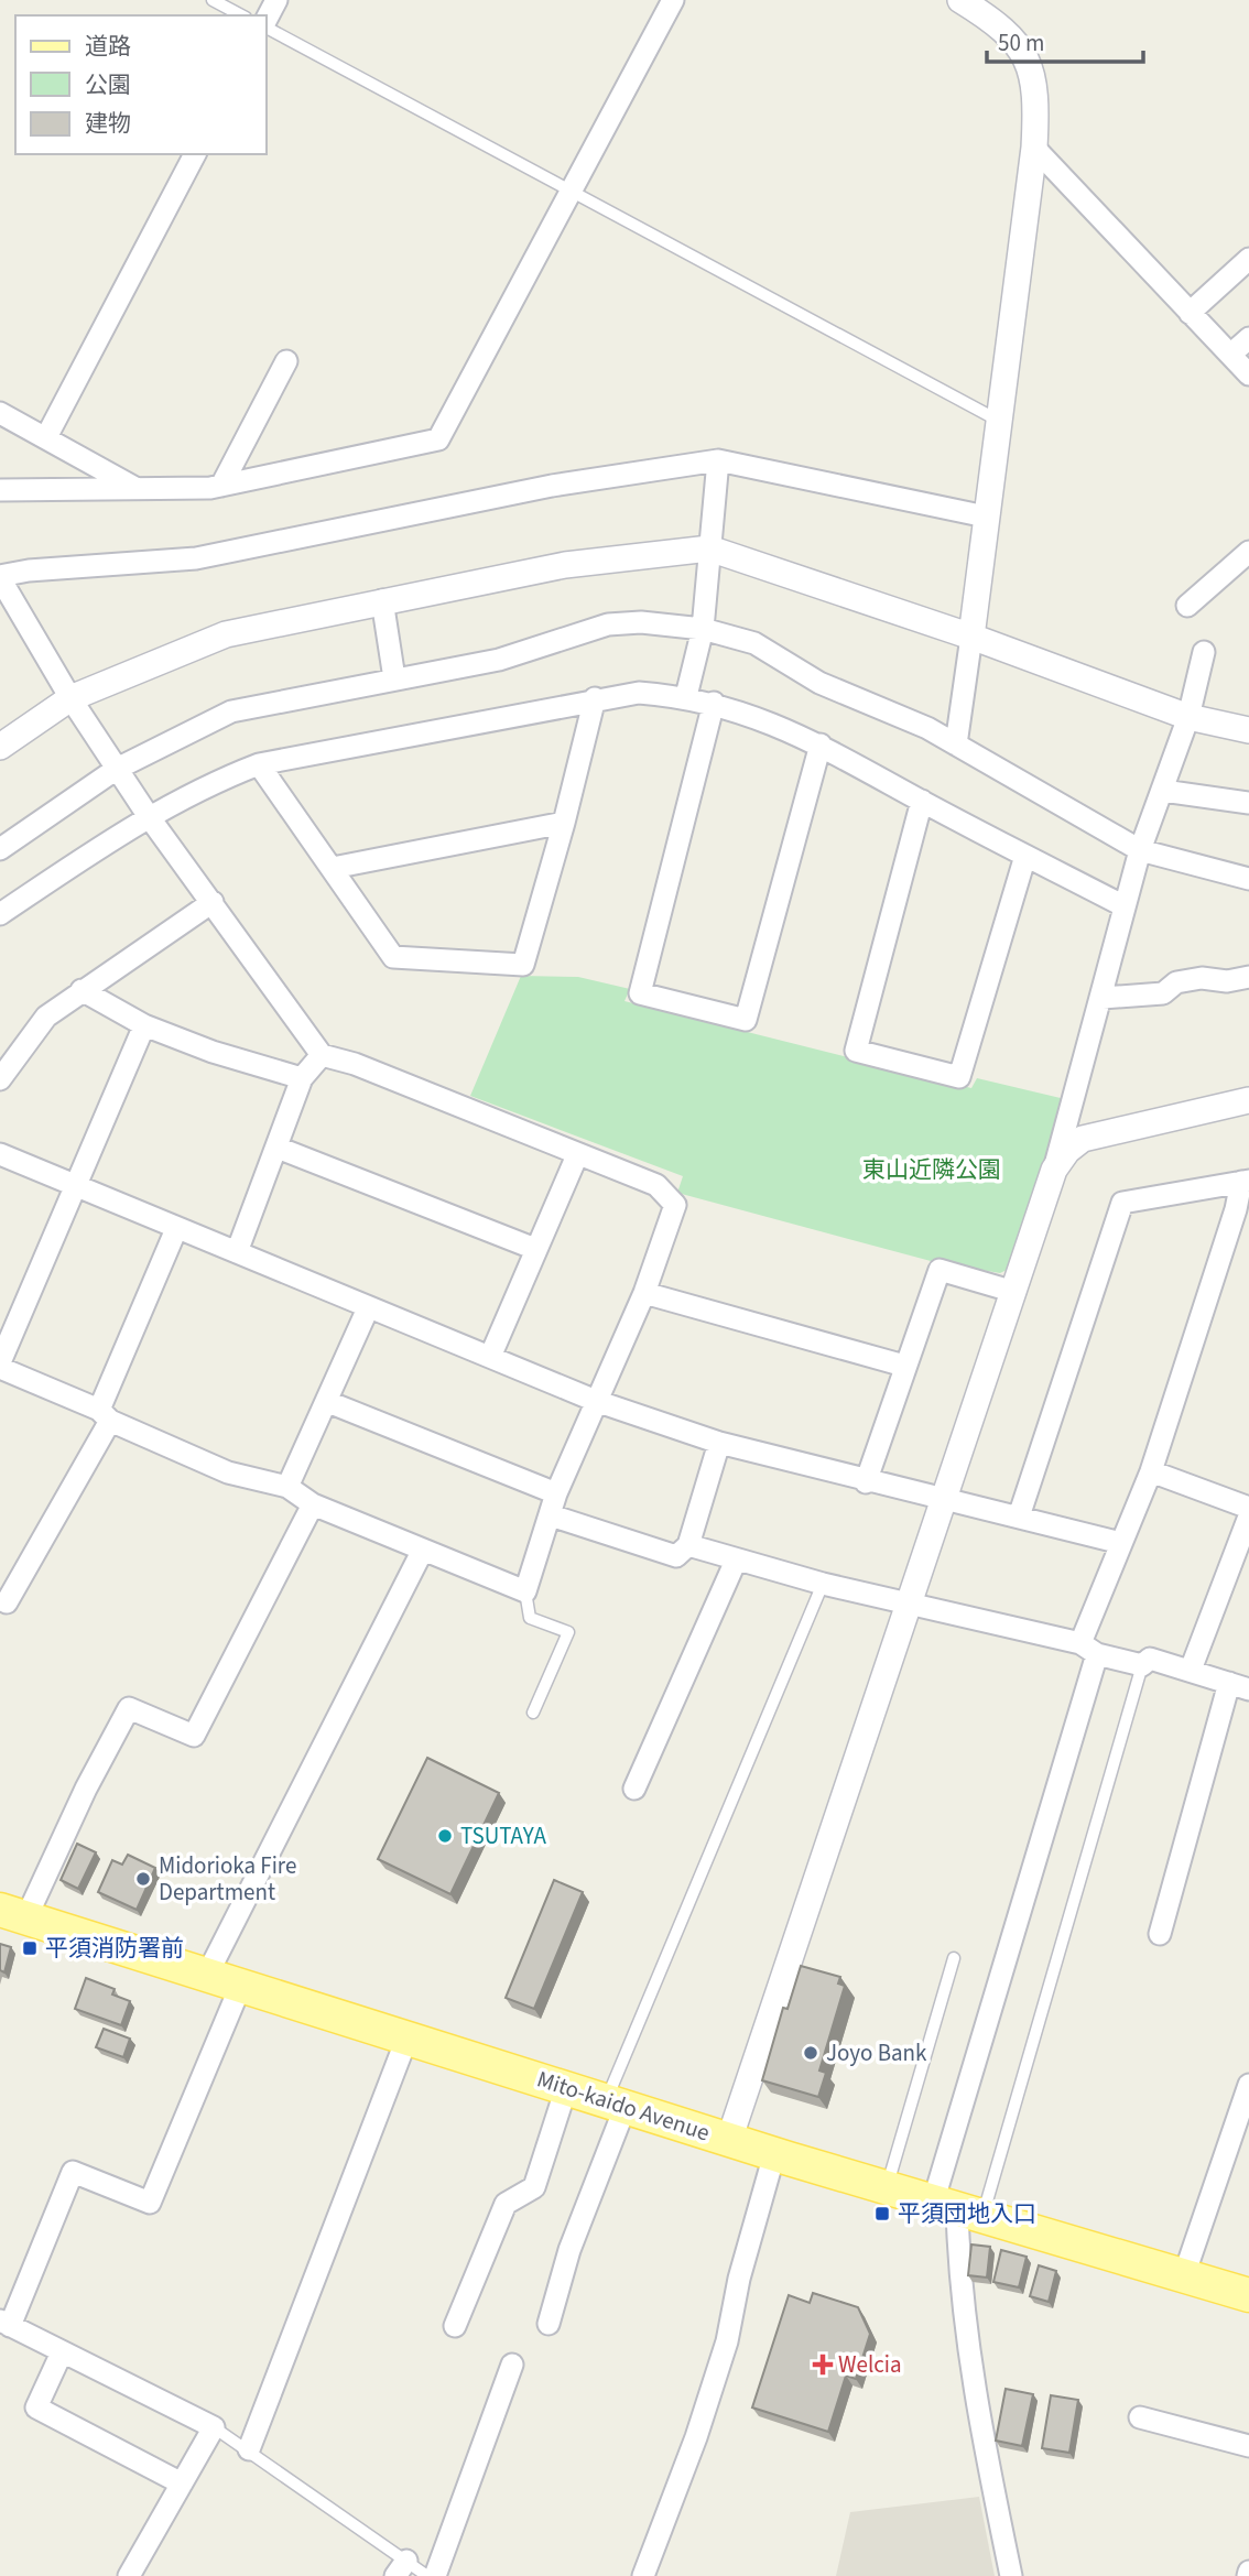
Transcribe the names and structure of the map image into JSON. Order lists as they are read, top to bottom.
{
  "streets": {
    "main road": ["Mito-kaido Avenue"]
  },
  "parks": ["東山近隣公園"],
  "places": {
    "other": ["TSUTAYA", "Midorioka Fire Department", "Joyo Bank"],
    "transit": ["平須消防署前", "平須団地入口"],
    "health": ["Welcia"]
  },
  "legend": ["道路", "公園", "建物"],
  "scale_bar": "50 m"
}
